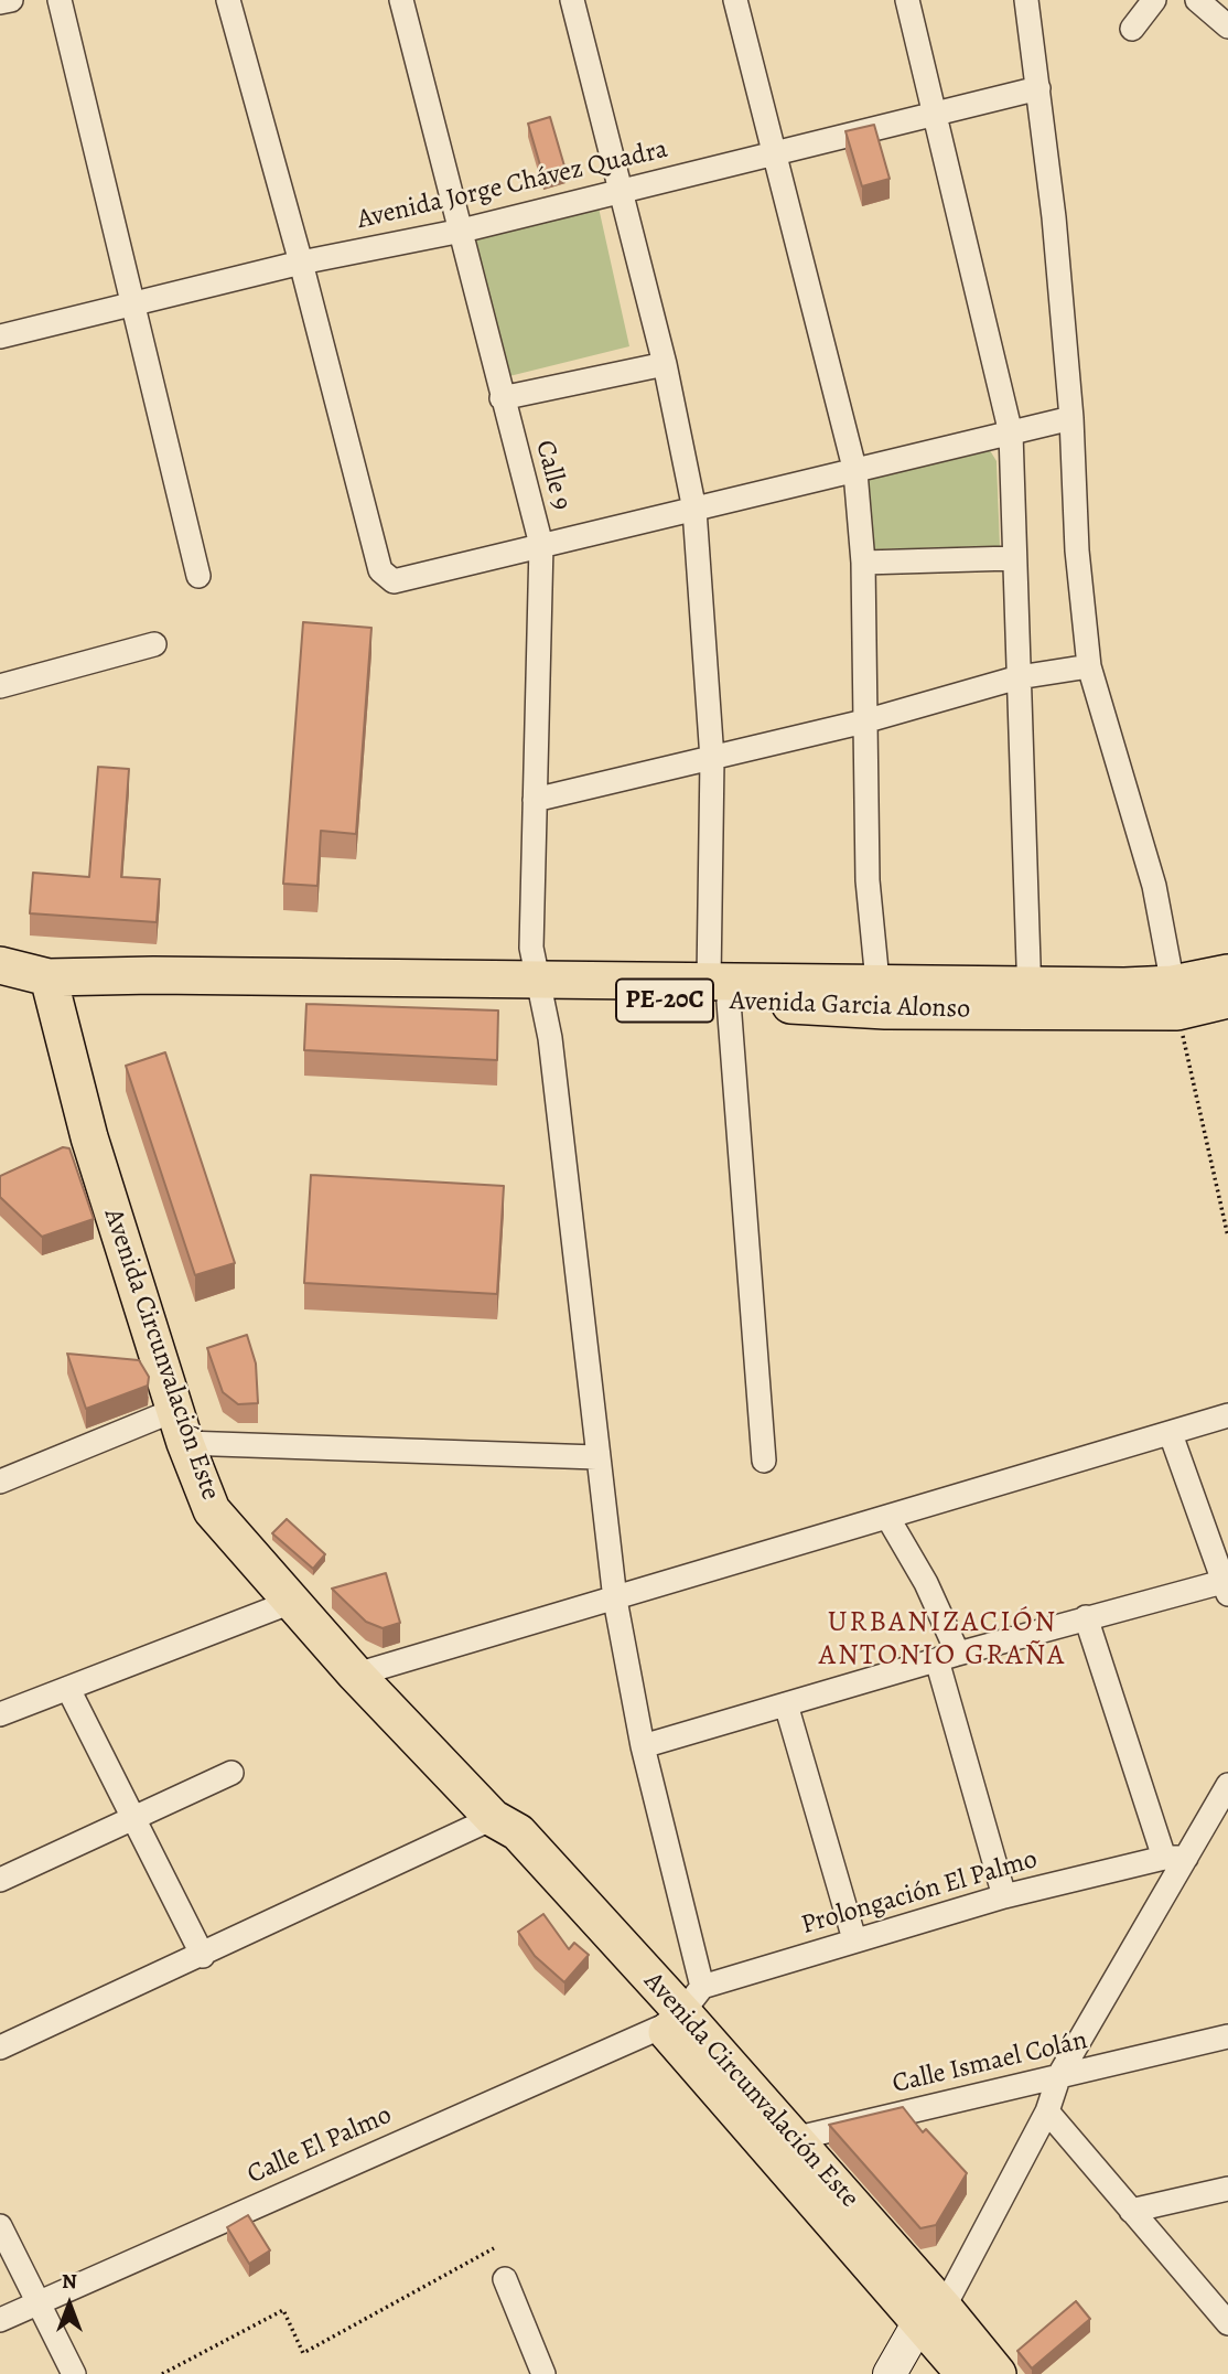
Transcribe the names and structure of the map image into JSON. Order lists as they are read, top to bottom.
{
  "streets": {
    "main road": ["PE-20C", "Avenida Garcia Alonso", "Avenida Circunvalación Este"],
    "street": [
      "Avenida Jorge Chávez Quadra",
      "Calle 9",
      "Prolongación El Palmo",
      "Calle Ismael Colán",
      "Calle El Palmo"
    ]
  },
  "crossings": [
    ["Avenida Jorge Chávez Quadra", "Calle 9"],
    ["Calle 9", "Avenida Garcia Alonso"],
    ["Calle 9", "Avenida Circunvalación Este"],
    ["Calle 9", "Prolongación El Palmo"],
    ["Calle 9", "Calle El Palmo"],
    ["PE-20C", "Avenida Garcia Alonso"],
    ["Avenida Garcia Alonso", "Avenida Circunvalación Este"],
    ["Avenida Circunvalación Este", "Prolongación El Palmo"],
    ["Avenida Circunvalación Este", "Calle Ismael Colán"],
    ["Avenida Circunvalación Este", "Calle El Palmo"],
    ["Prolongación El Palmo", "Calle El Palmo"]
  ],
  "districts": ["URBANIZACIÓN ANTONIO GRAÑA"],
  "north": "top"
}
